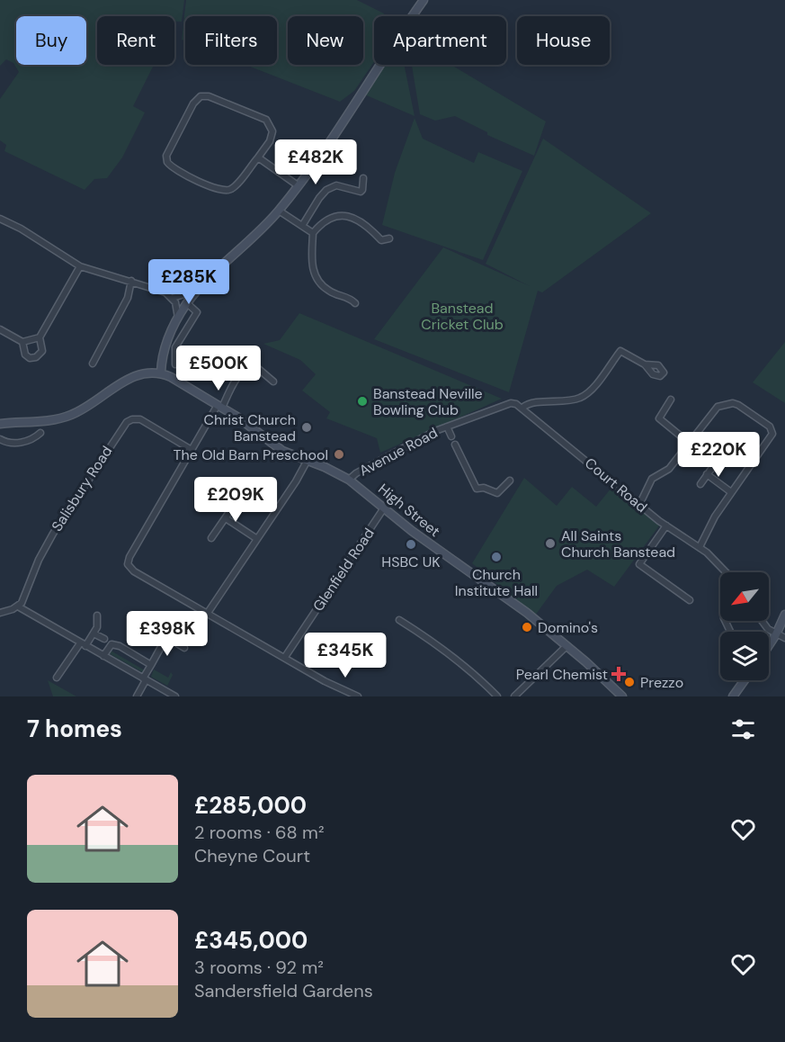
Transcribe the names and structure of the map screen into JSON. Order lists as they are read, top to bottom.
{
  "streets": {
    "main road": ["High Street"],
    "street": [
      "Avenue Road",
      "Court Road",
      "Salisbury Road",
      "Glenfield Road"
    ]
  },
  "crossings": [
    ["Avenue Road", "Court Road"],
    ["Avenue Road", "High Street"],
    ["High Street", "Glenfield Road"]
  ],
  "parks": ["Banstead Cricket Club"],
  "places": {
    "other": [
      "Banstead Neville Bowling Club",
      "Christ Church Banstead",
      "The Old Barn Preschool",
      "All Saints Church Banstead",
      "HSBC UK",
      "Church Institute Hall",
      "Domino's",
      "Prezzo"
    ],
    "health": ["Pearl Chemist"]
  },
  "north": "bottom left",
  "page": {
    "chip": [
      "Buy",
      "Rent",
      "Filters",
      "New",
      "Apartment",
      "House"
    ],
    "price": [
      "£482K",
      "£285K",
      "£500K",
      "£220K",
      "£209K",
      "£398K",
      "£345K"
    ],
    "heading": "7 homes",
    "list": [
      {
        "name": "£285,000",
        "note": "2 rooms · 68 m² · Cheyne Court"
      },
      {
        "name": "£345,000",
        "note": "3 rooms · 92 m² · Sandersfield Gardens"
      }
    ]
  }
}
